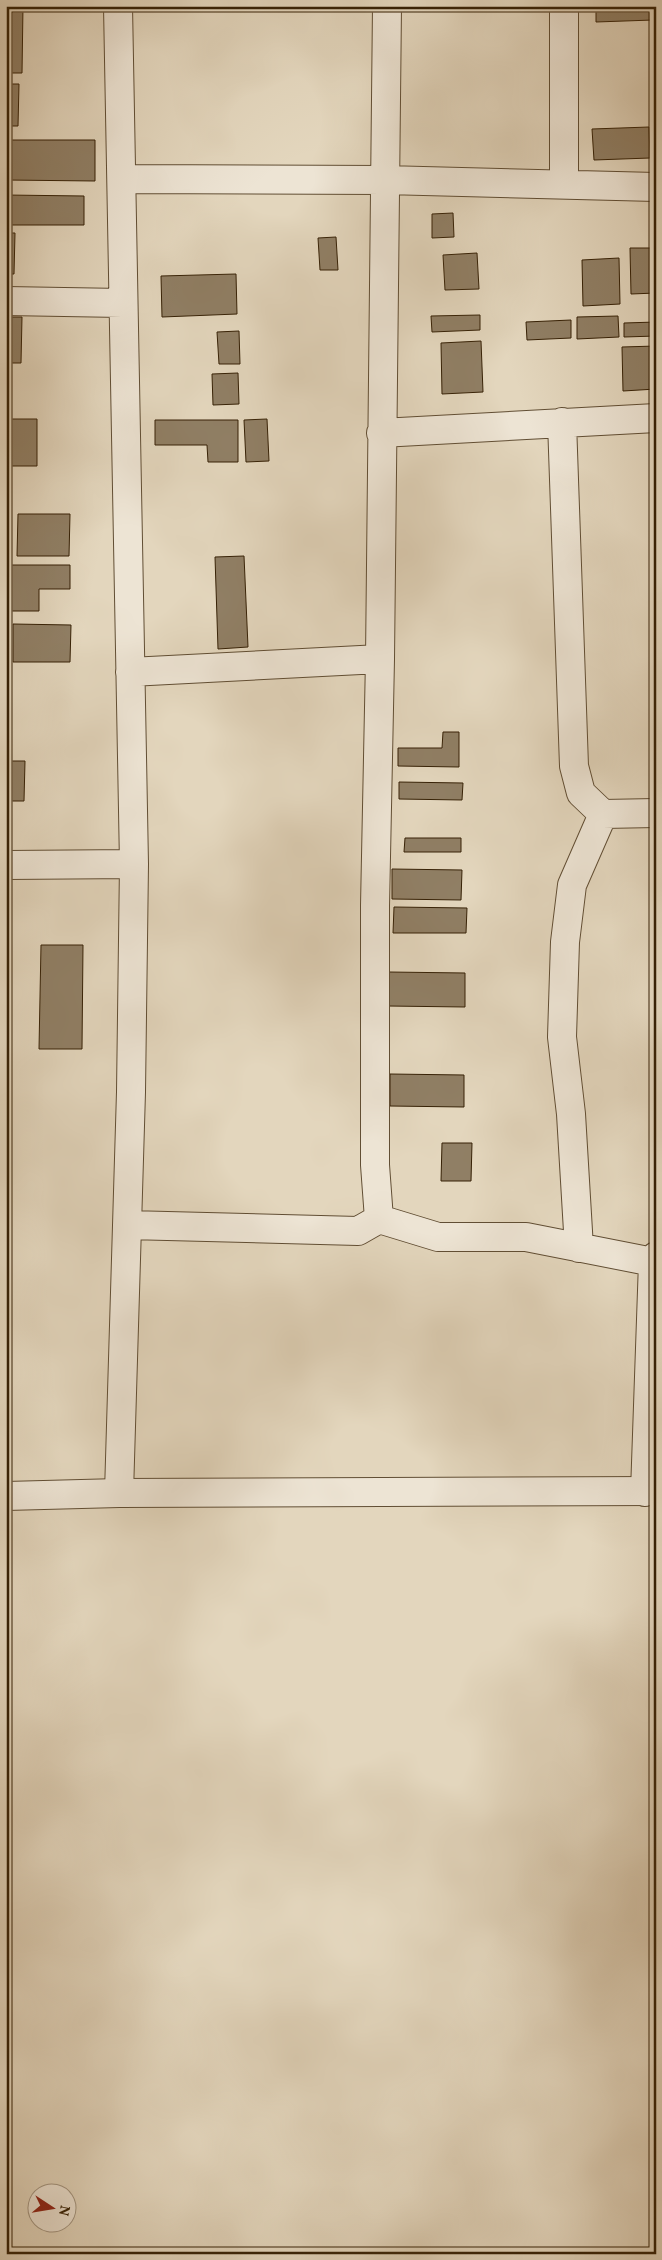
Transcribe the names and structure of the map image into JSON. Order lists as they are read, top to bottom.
{
  "north": "right"
}
